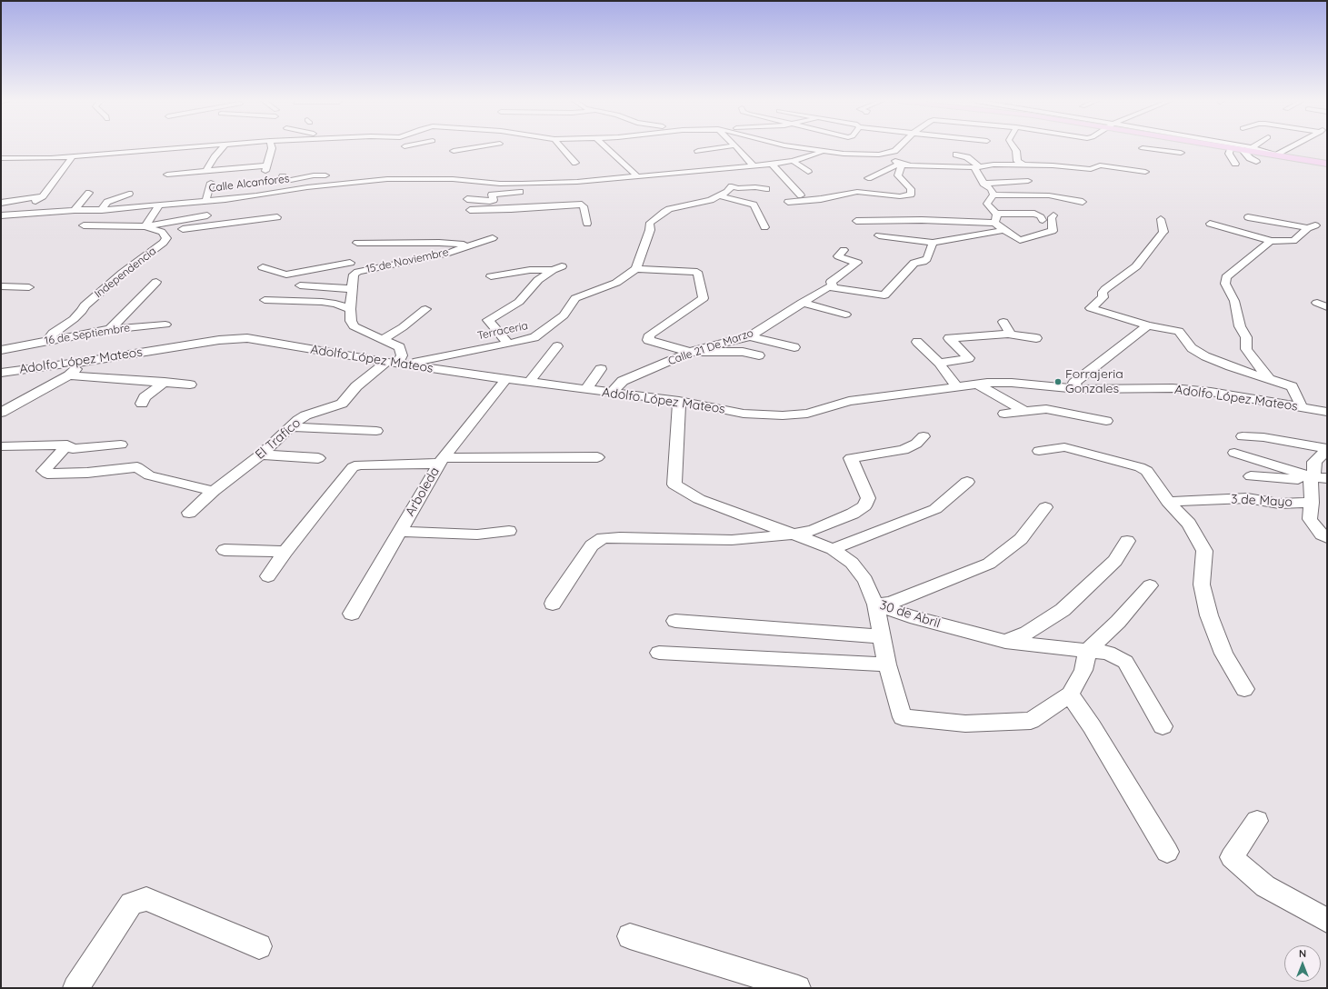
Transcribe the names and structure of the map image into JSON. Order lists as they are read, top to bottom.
{
  "streets": {
    "street": [
      "Calle Alcanfores",
      "15 de Noviembre",
      "Independencia",
      "Terraceria",
      "16 de Septiembre",
      "Calle 21 De Marzo",
      "Adolfo López Mateos",
      "El Trafico",
      "Arboleda",
      "3 de Mayo",
      "30 de Abril"
    ]
  },
  "crossings": [
    ["Calle Alcanfores", "Independencia"],
    ["15 de Noviembre", "Terraceria"],
    ["15 de Noviembre", "Adolfo López Mateos"],
    ["15 de Noviembre", "El Trafico"],
    ["Independencia", "16 de Septiembre"],
    ["Terraceria", "Adolfo López Mateos"],
    ["Terraceria", "El Trafico"],
    ["Calle 21 De Marzo", "Adolfo López Mateos"],
    ["Adolfo López Mateos", "El Trafico"],
    ["Adolfo López Mateos", "Arboleda"],
    ["Adolfo López Mateos", "30 de Abril"]
  ],
  "places": ["Forrajeria Gonzales"],
  "north": "top"
}
